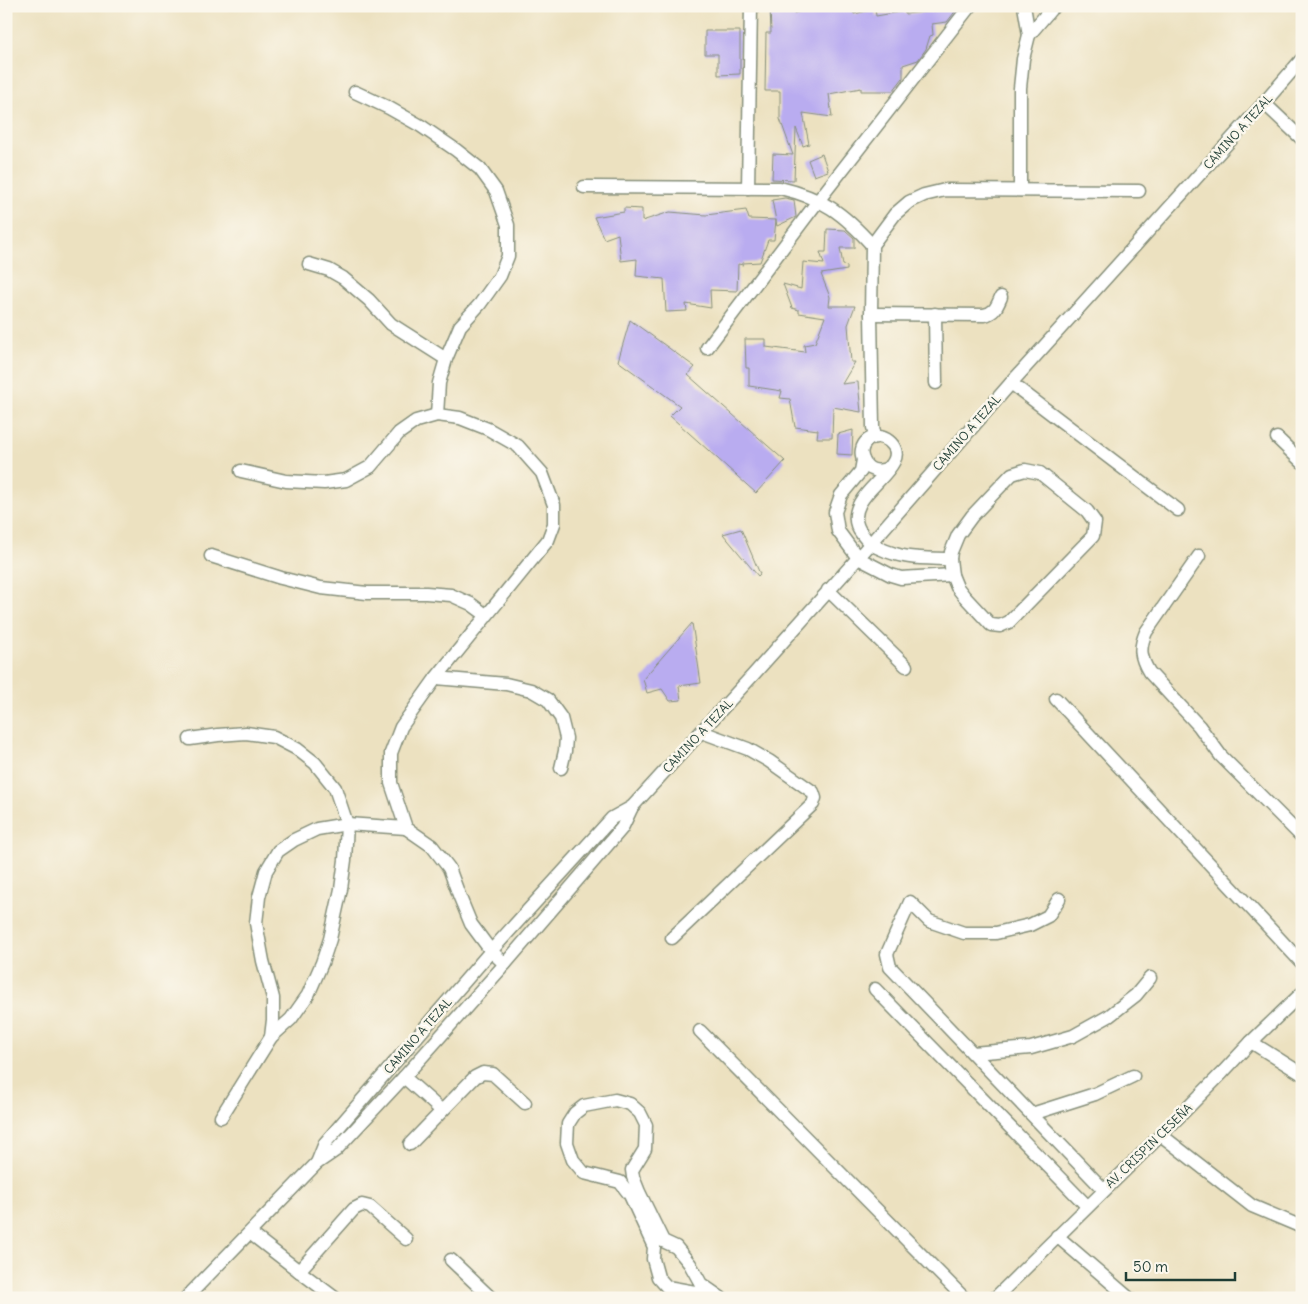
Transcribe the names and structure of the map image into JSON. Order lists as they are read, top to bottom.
{
  "streets": {
    "street": ["CAMINO A TEZAL", "AV. CRISPIN CESEÑA"]
  },
  "scale_bar": "50 m"
}
